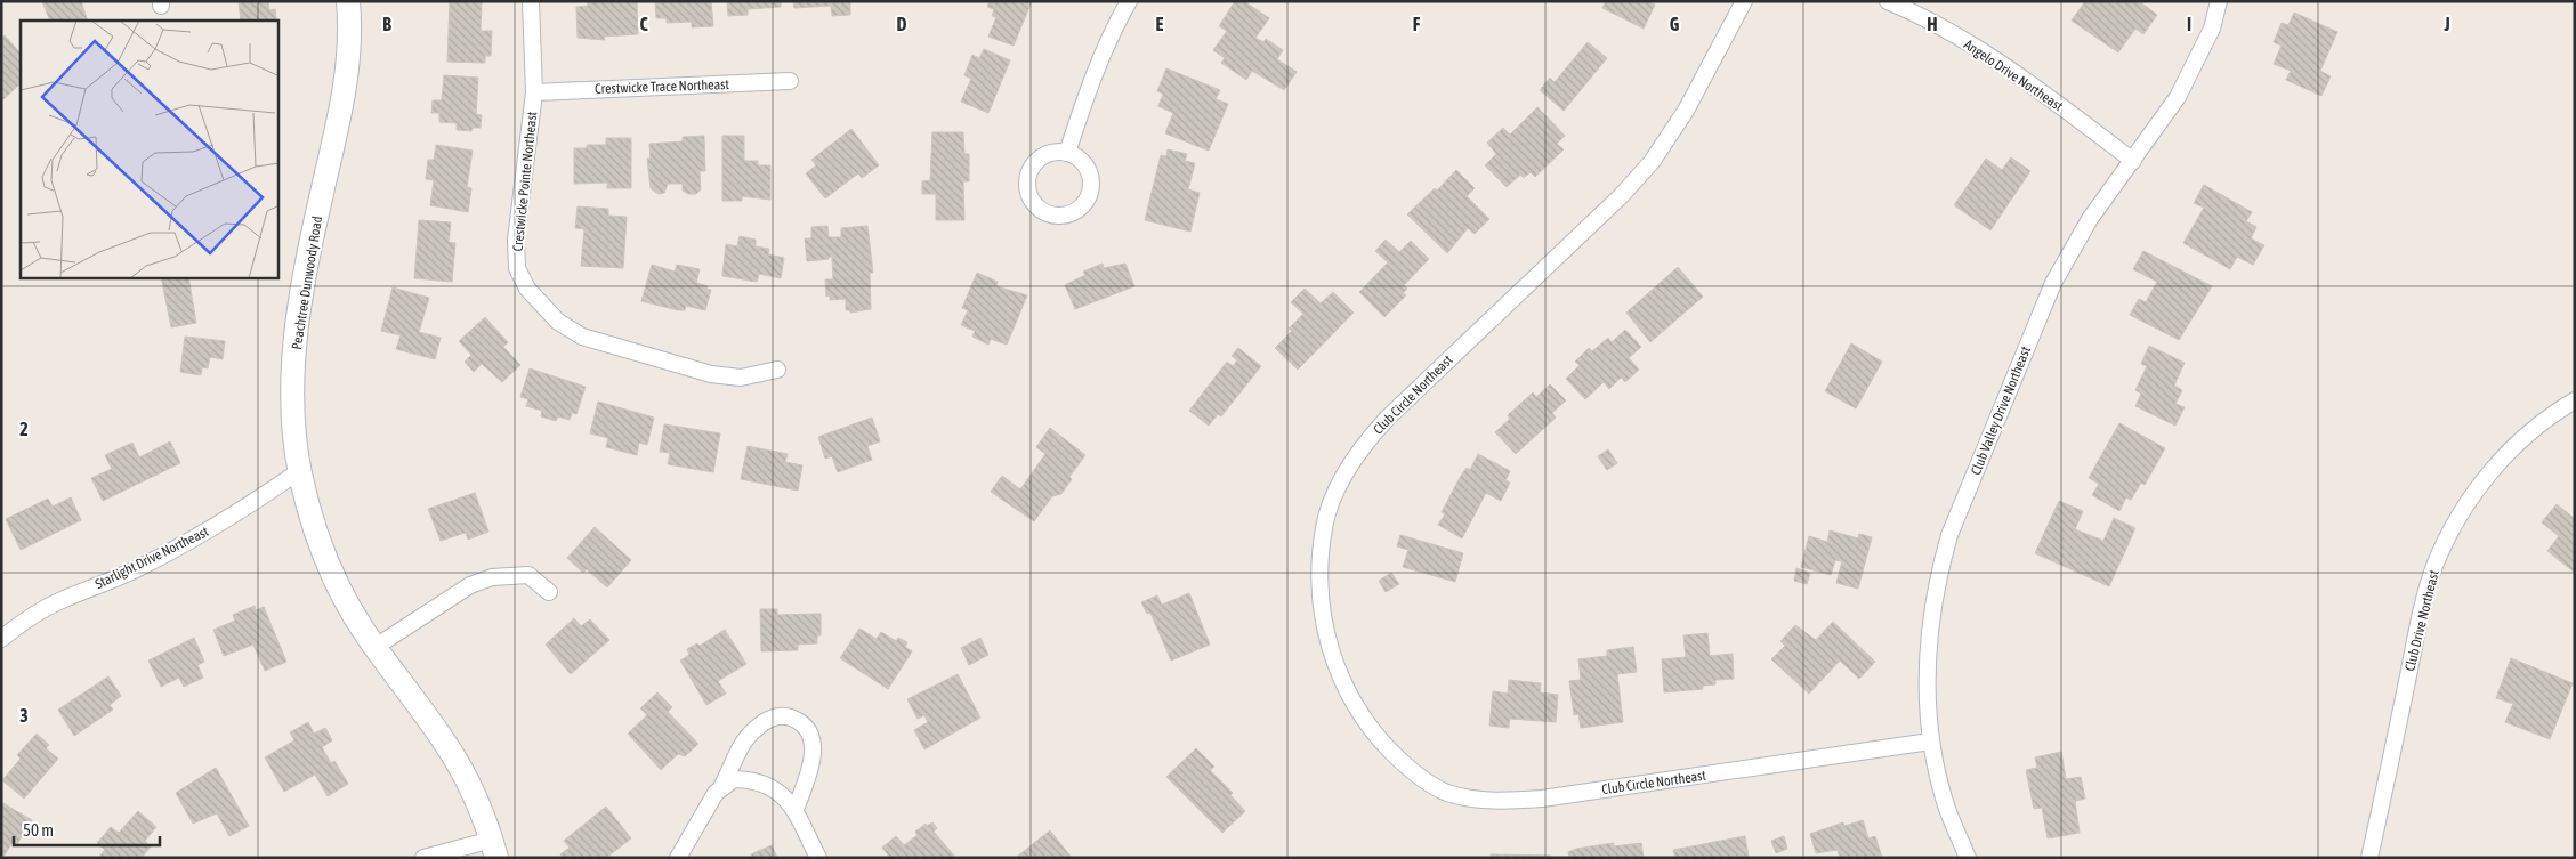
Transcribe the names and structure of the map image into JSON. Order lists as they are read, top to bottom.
{
  "streets": {
    "main road": ["Peachtree Dunwoody Road"],
    "street": [
      "Angelo Drive Northeast",
      "Crestwicke Trace Northeast",
      "Crestwicke Pointe Northeast",
      "Club Circle Northeast",
      "Club Valley Drive Northeast",
      "Starlight Drive Northeast",
      "Club Drive Northeast"
    ]
  },
  "crossings": [
    ["Angelo Drive Northeast", "Club Valley Drive Northeast"],
    ["Crestwicke Trace Northeast", "Crestwicke Pointe Northeast"],
    ["Peachtree Dunwoody Road", "Starlight Drive Northeast"],
    ["Club Circle Northeast", "Club Valley Drive Northeast"]
  ],
  "scale_bar": "50 m",
  "grid": {
    "columns": [
      "B",
      "C",
      "D",
      "E",
      "F",
      "G",
      "H",
      "I",
      "J"
    ],
    "rows": ["2", "3"]
  }
}
